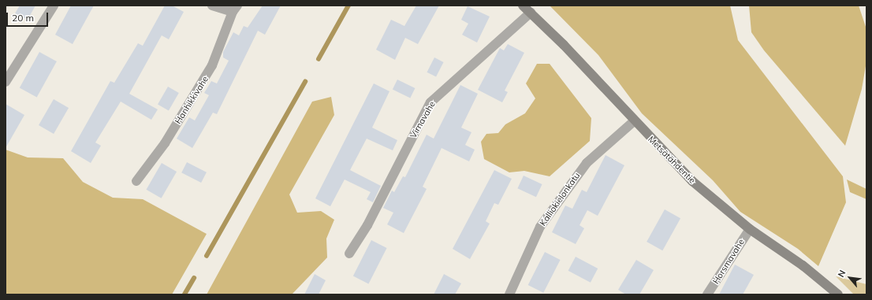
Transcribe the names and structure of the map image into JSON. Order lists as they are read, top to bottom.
{
  "streets": {
    "main road": ["Metsätähdentie"],
    "street": [
      "Hanhikkivahe",
      "Virnavahe",
      "Kalliokielonkatu",
      "Horsmavahe"
    ]
  },
  "crossings": [
    ["Virnavahe", "Metsätähdentie"],
    ["Metsätähdentie", "Kalliokielonkatu"],
    ["Metsätähdentie", "Horsmavahe"]
  ],
  "scale_bar": "20 m",
  "north": "top left"
}
